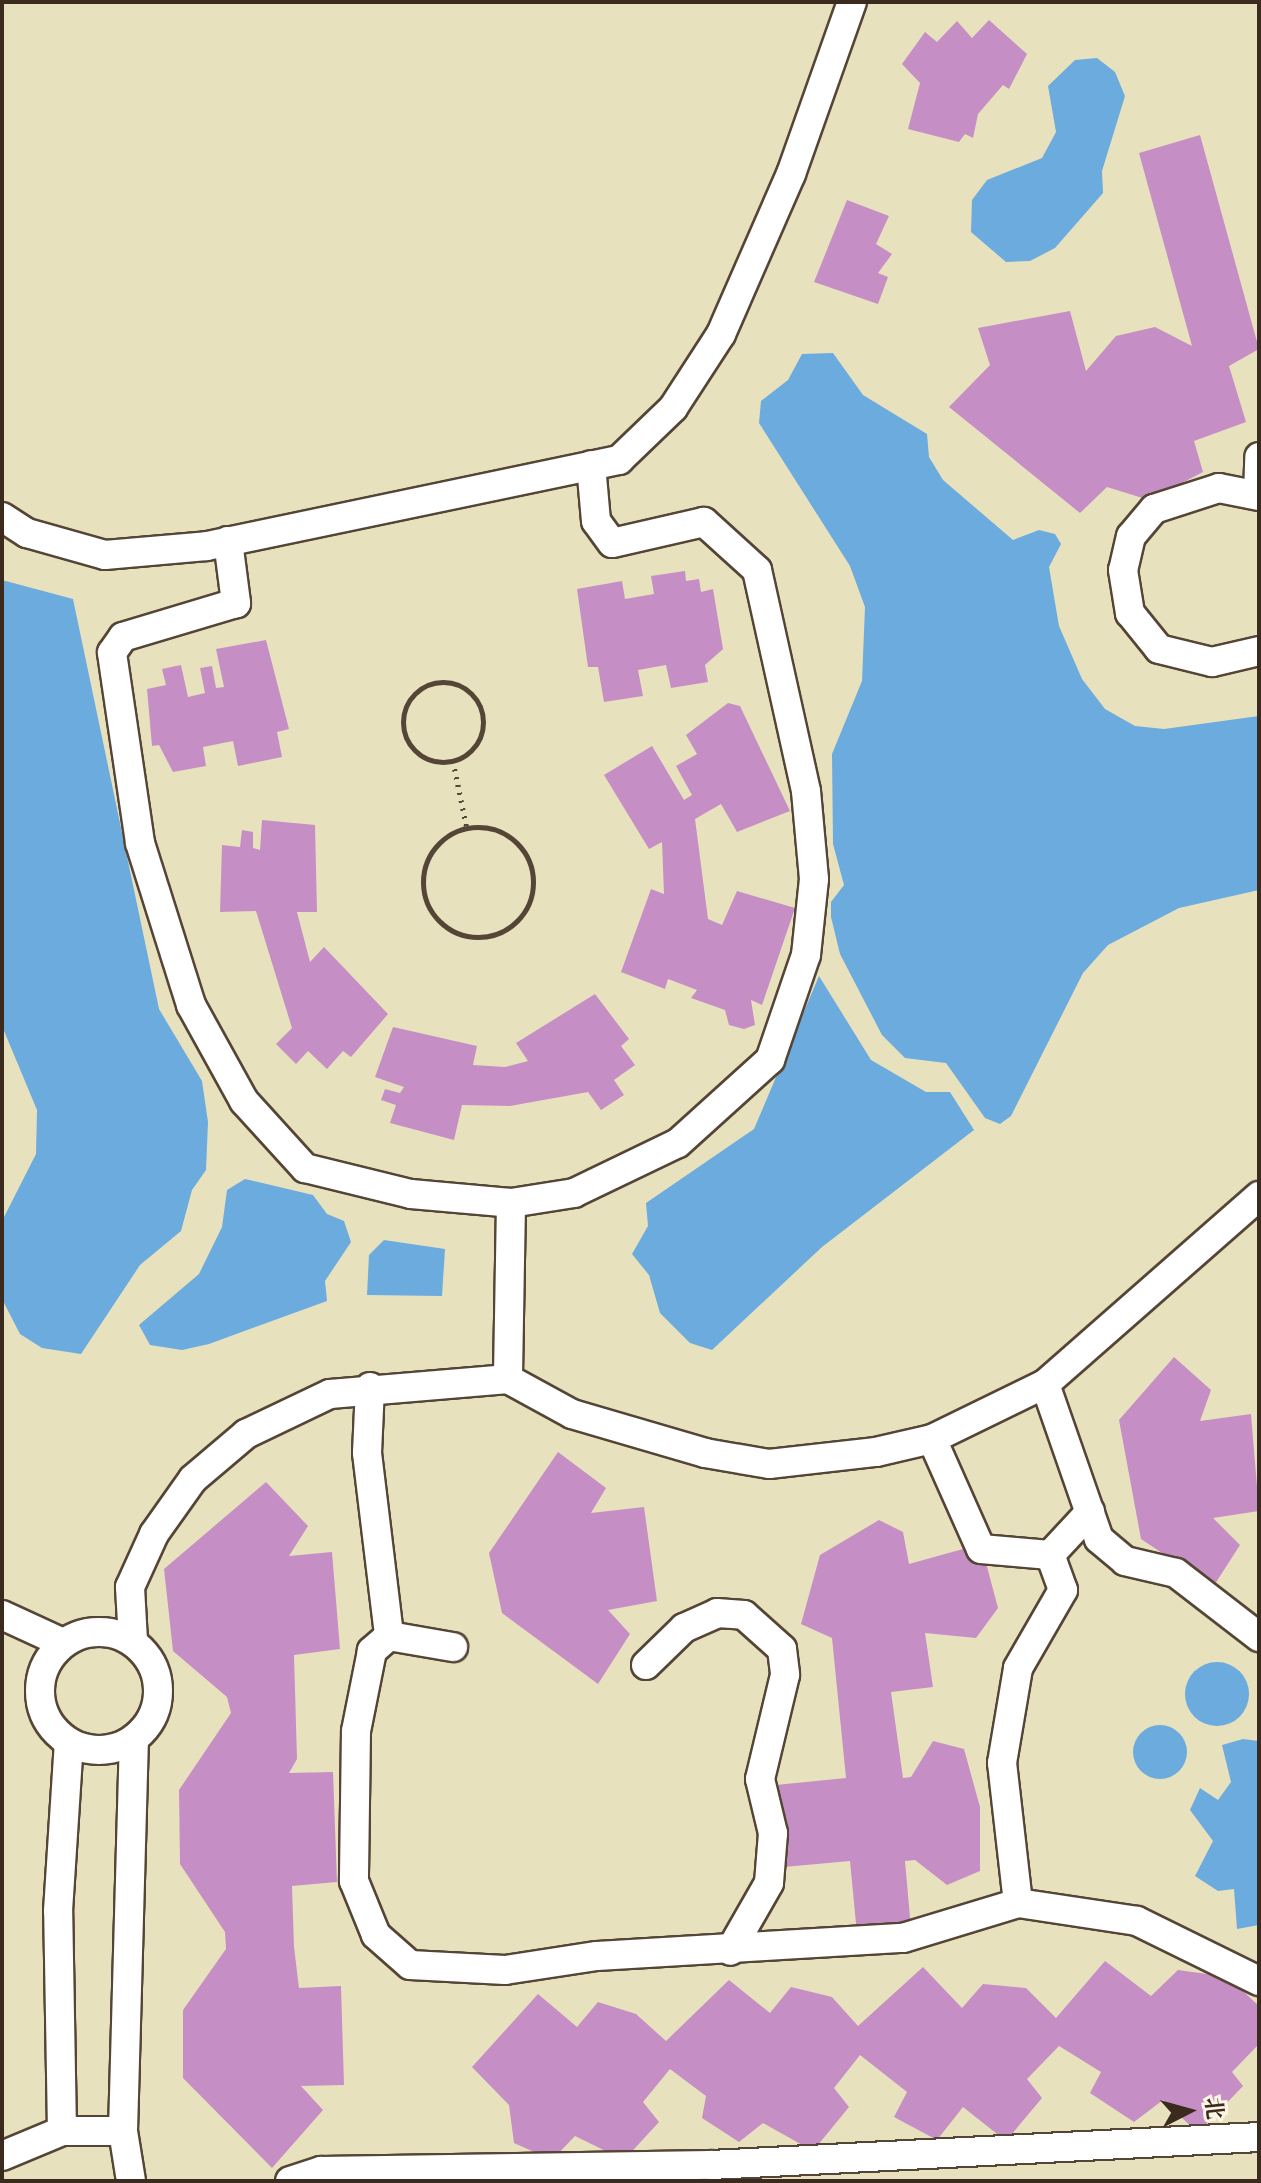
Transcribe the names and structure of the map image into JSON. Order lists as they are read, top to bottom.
{
  "north": "right"
}
